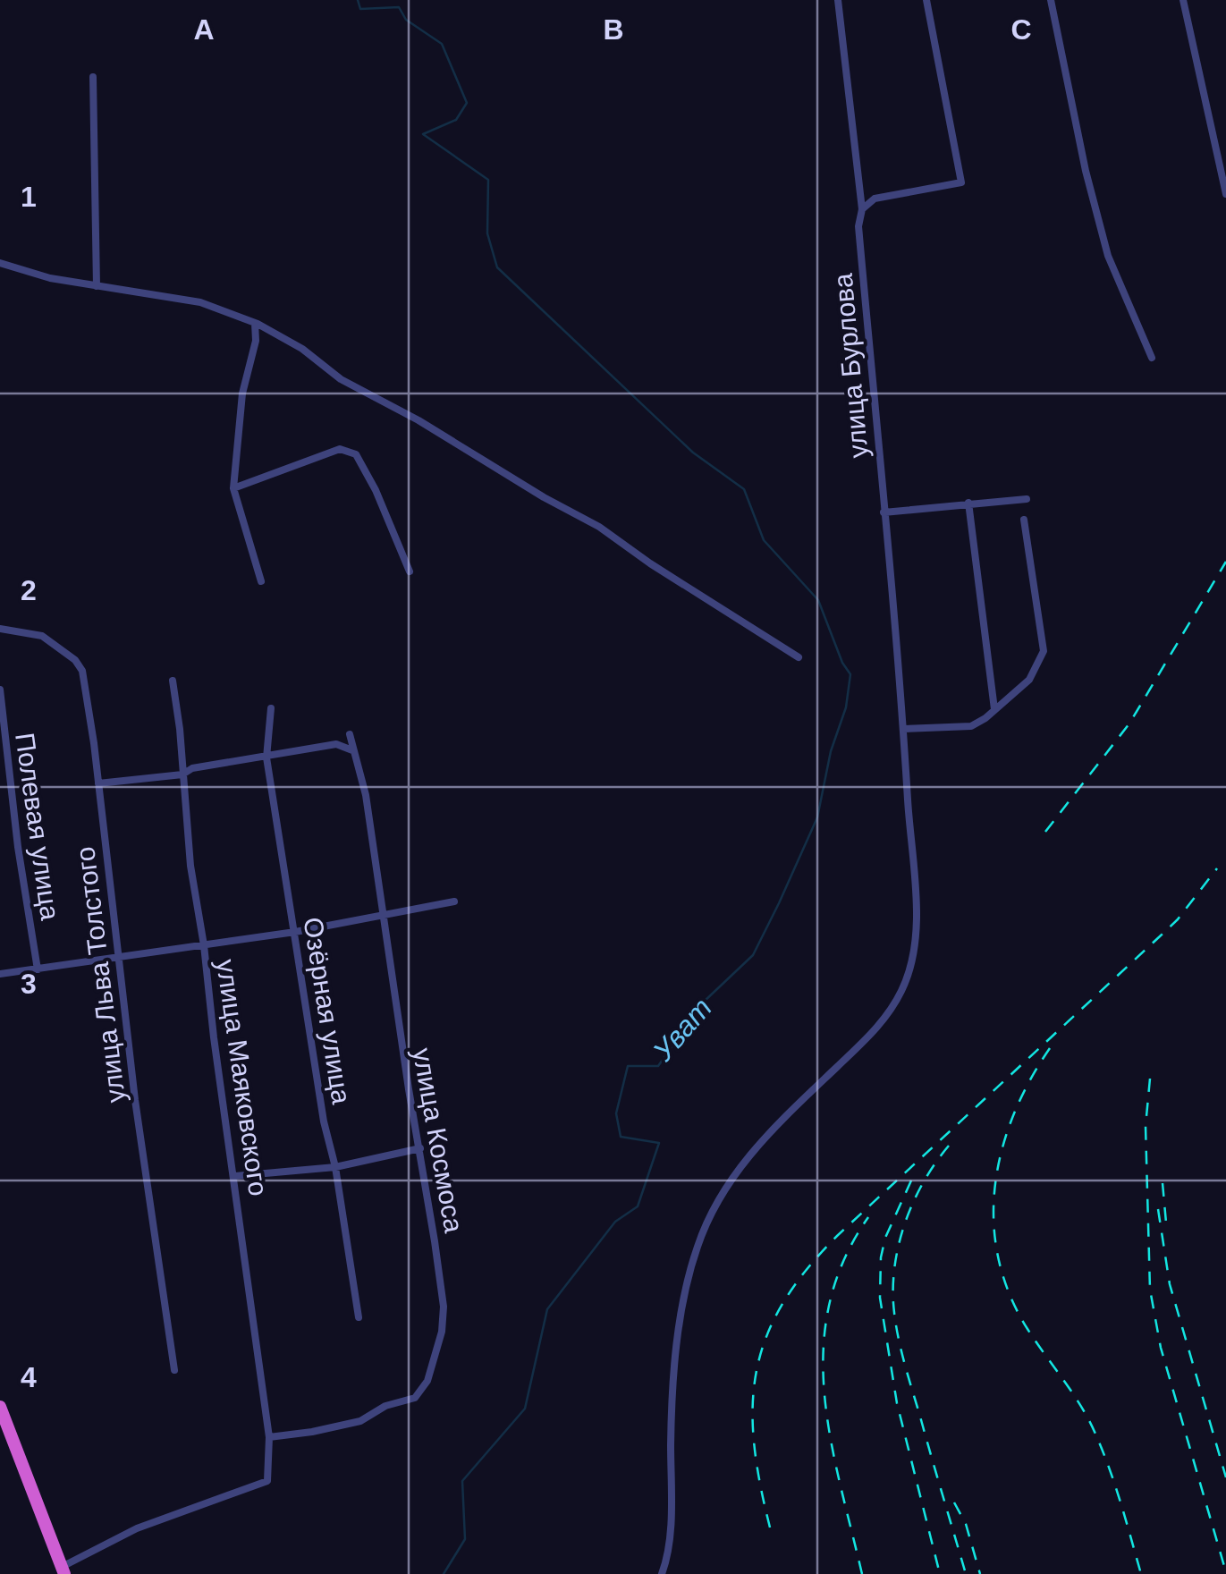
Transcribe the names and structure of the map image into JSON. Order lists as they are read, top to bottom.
{
  "streets": {
    "street": [
      "улица Бурлова",
      "Полевая улица",
      "улица Льва Толстого",
      "Озёрная улица",
      "улица Маяковского",
      "улица Космоса"
    ]
  },
  "crossings": [
    ["улица Маяковского", "улица Космоса"]
  ],
  "water": ["Уват"],
  "grid": {
    "columns": ["A", "B", "C"],
    "rows": [
      "1",
      "2",
      "3",
      "4"
    ]
  }
}
